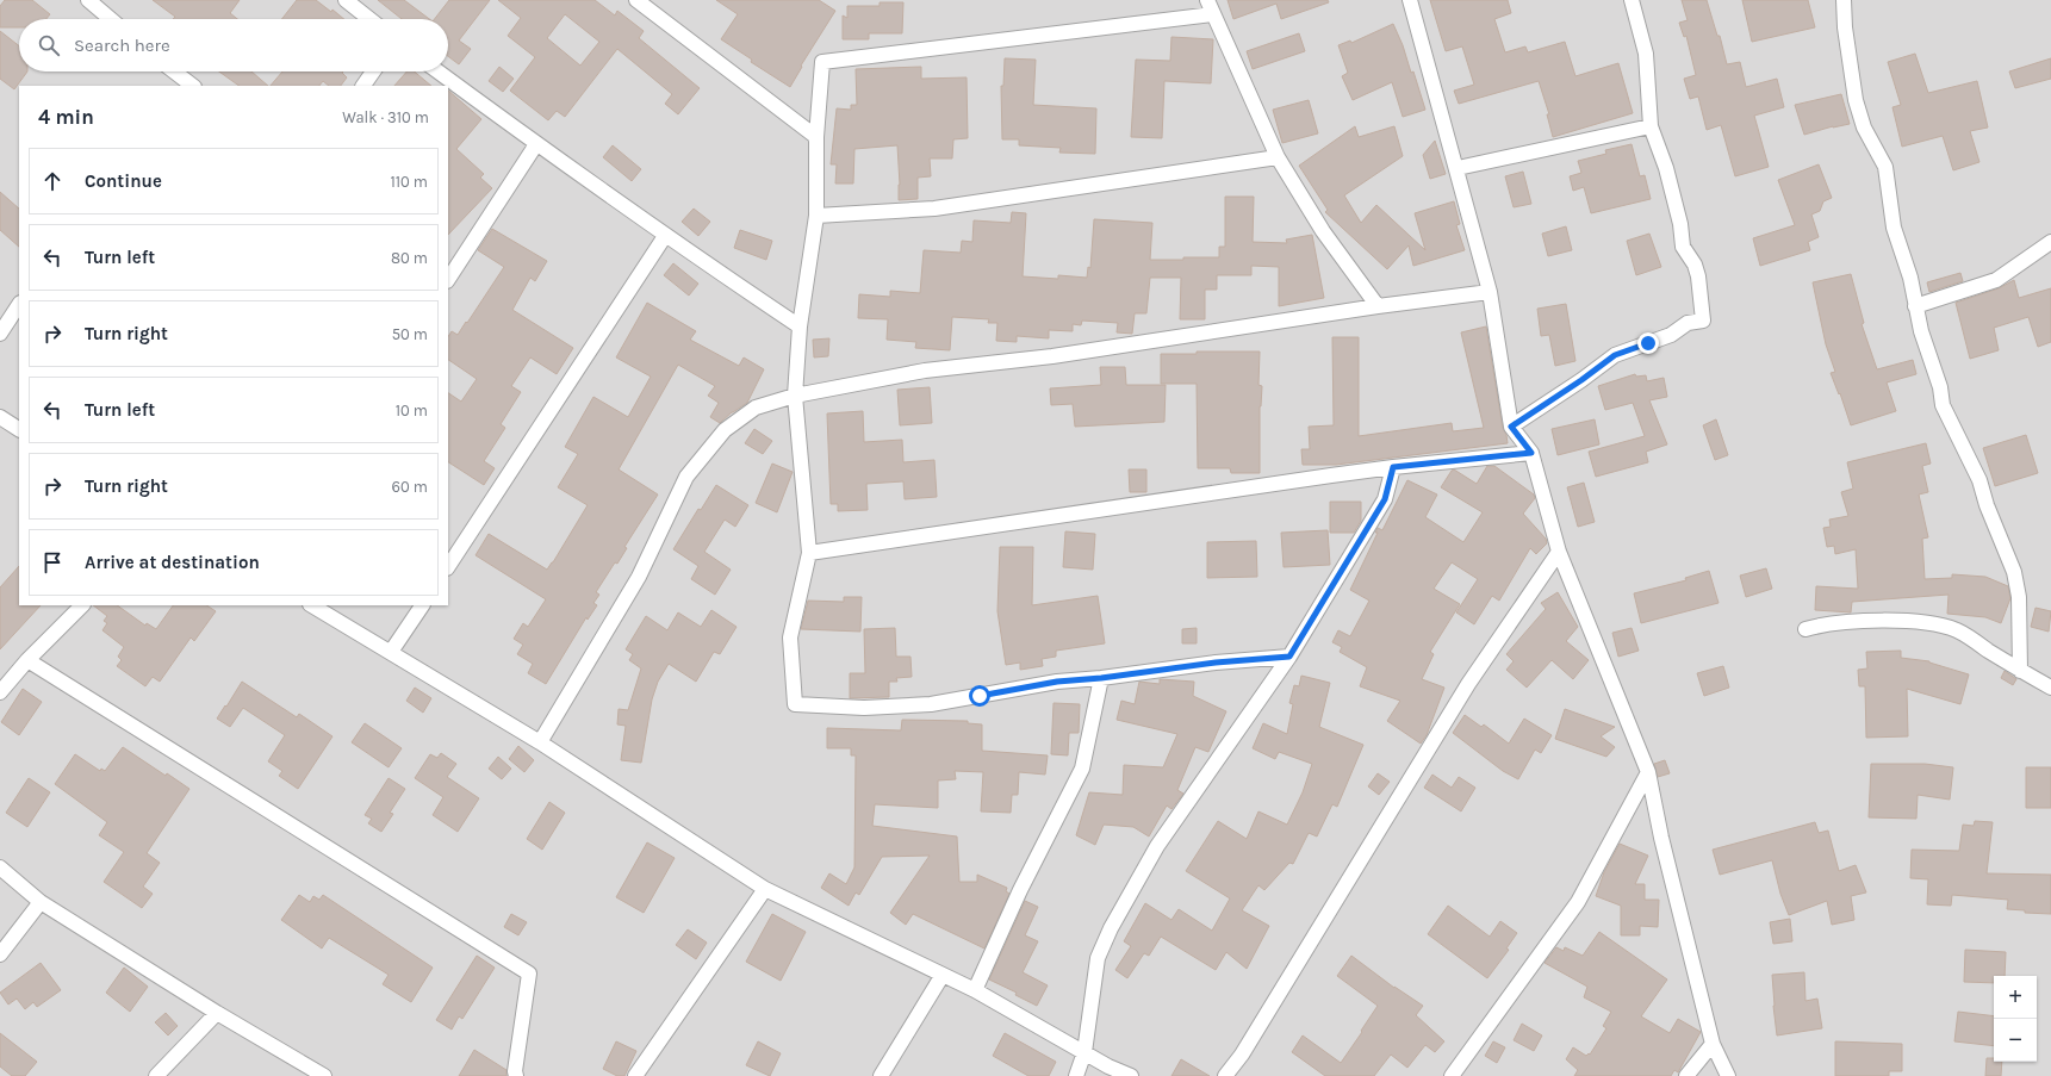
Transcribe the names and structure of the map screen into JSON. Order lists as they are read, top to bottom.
{
  "page": {
    "search": "Search here",
    "heading": ["4 min", "Walk · 310 m"],
    "list": [
      ["Continue", "110 m"],
      ["Turn left", "80 m"],
      ["Turn right", "50 m"],
      ["Turn left", "10 m"],
      ["Turn right", "60 m"],
      "Arrive at destination"
    ],
    "map_buttons": ["+", "−"]
  }
}
